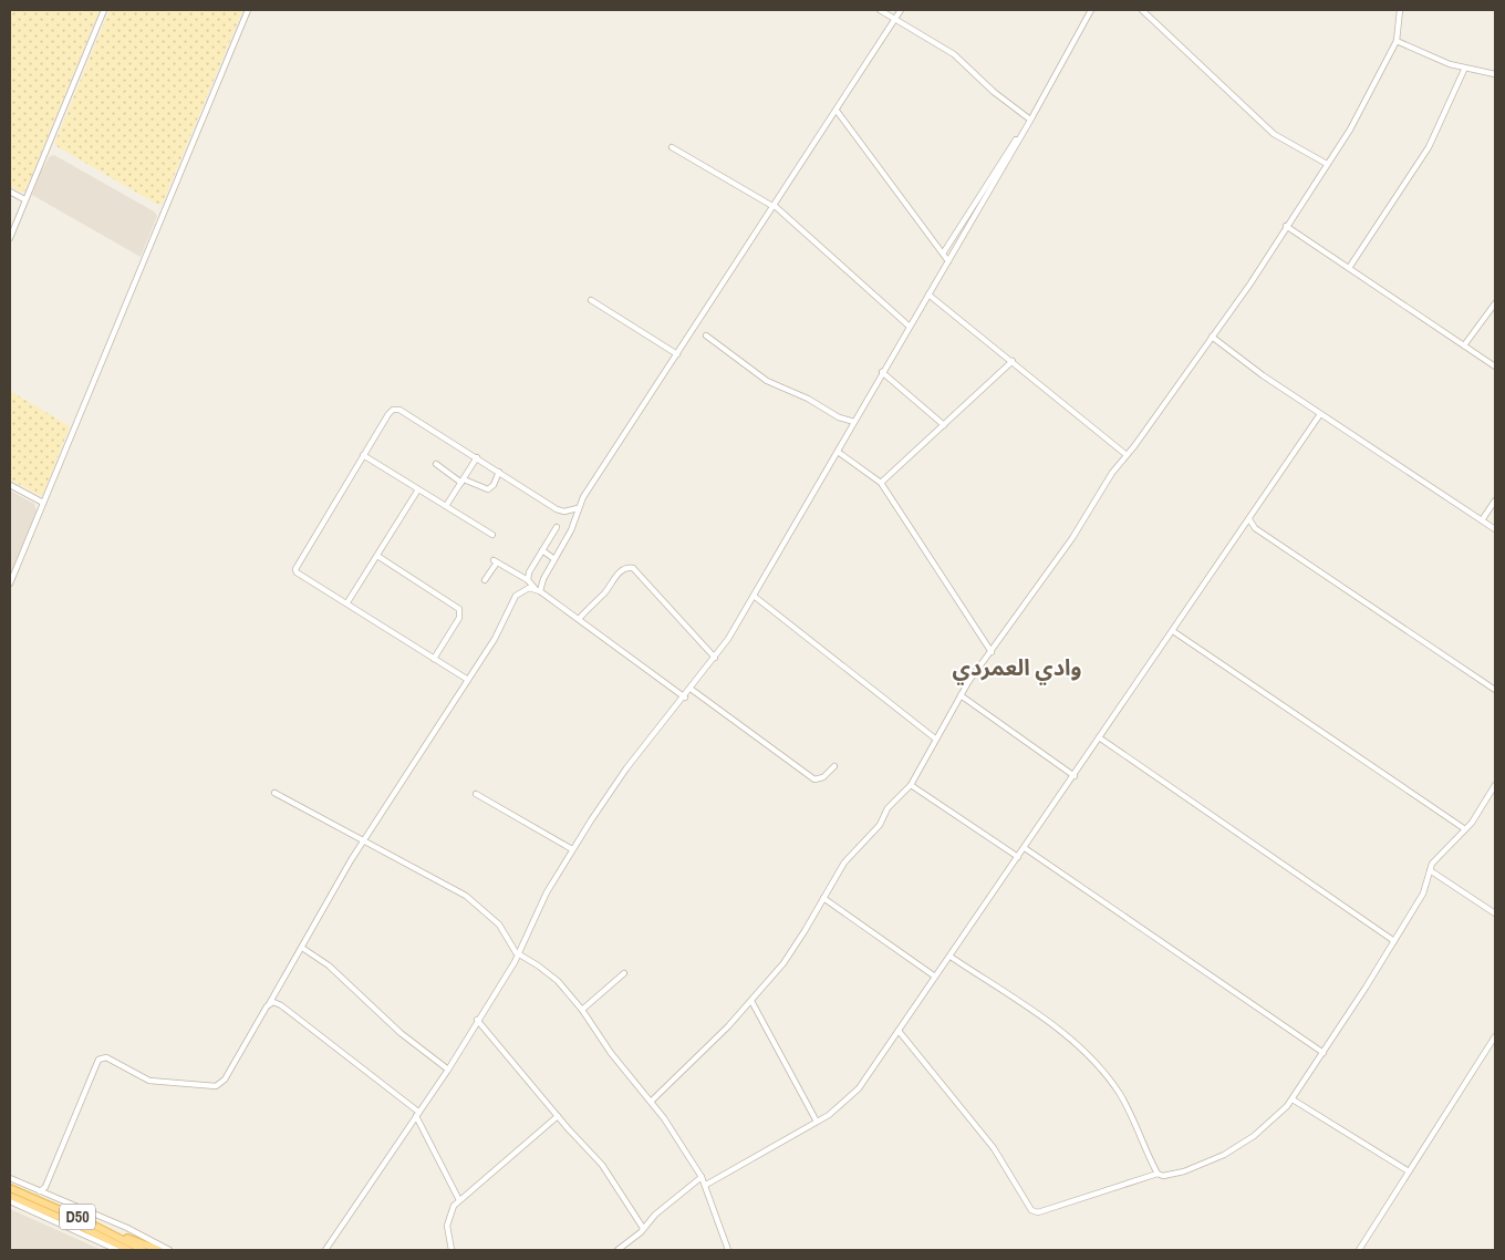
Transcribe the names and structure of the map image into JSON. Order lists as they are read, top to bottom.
{
  "streets": {
    "main road": ["D50"]
  },
  "districts": ["وادي العمردي"]
}
